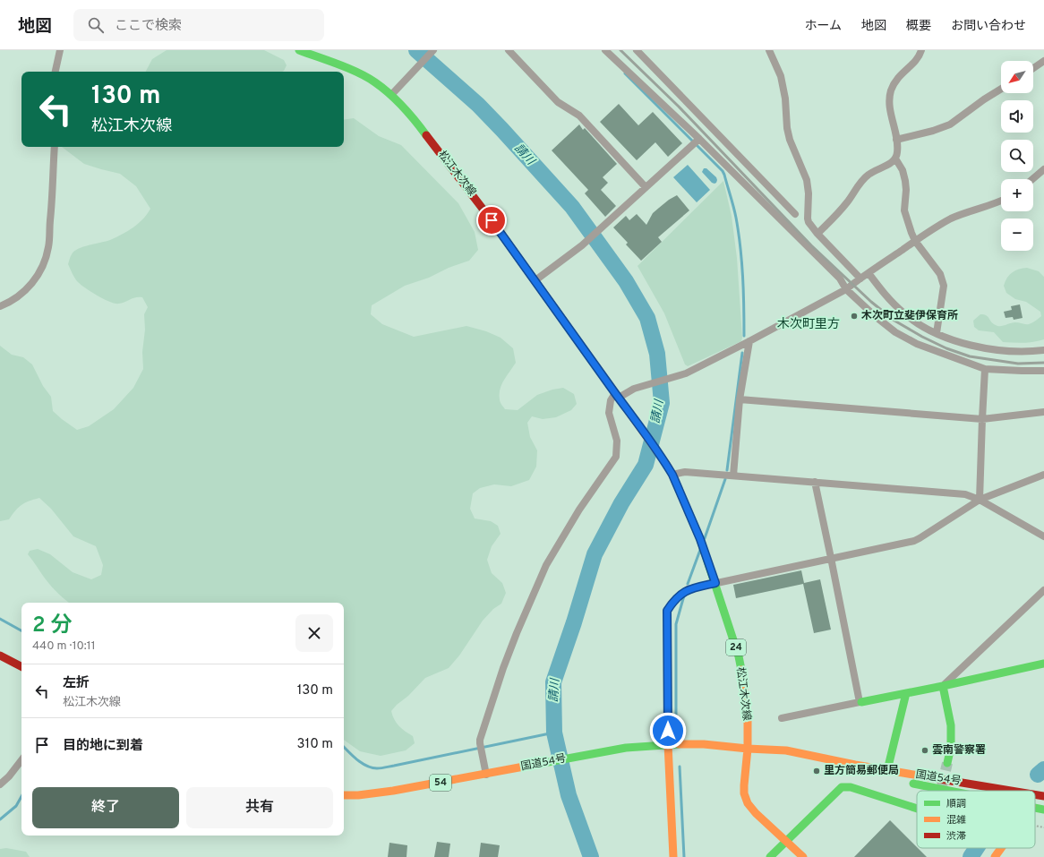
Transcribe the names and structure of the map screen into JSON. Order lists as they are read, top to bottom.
{
  "streets": {
    "main road": [
      "松江木次線",
      "24",
      "国道54号",
      "54"
    ]
  },
  "crossings": [
    ["松江木次線", "国道54号"]
  ],
  "districts": ["木次町里方"],
  "water": ["請川"],
  "places": ["木次町立斐伊保育所", "雲南警察署", "里方簡易郵便局"],
  "legend": ["順調", "混雑", "渋滞"],
  "north": "bottom left",
  "page": {
    "header": "地図",
    "search": "ここで検索",
    "nav": [
      "ホーム",
      "地図",
      "概要",
      "お問い合わせ"
    ],
    "map_buttons": ["+", "−"],
    "turn": ["130 m", "松江木次線"],
    "heading": ["2 分", "440 m · 10:11"],
    "list": [
      {
        "name": "左折",
        "note": "松江木次線",
        "value": "130 m"
      },
      {
        "name": "目的地に到着",
        "value": "310 m"
      }
    ],
    "buttons": ["終了", "共有"]
  }
}
